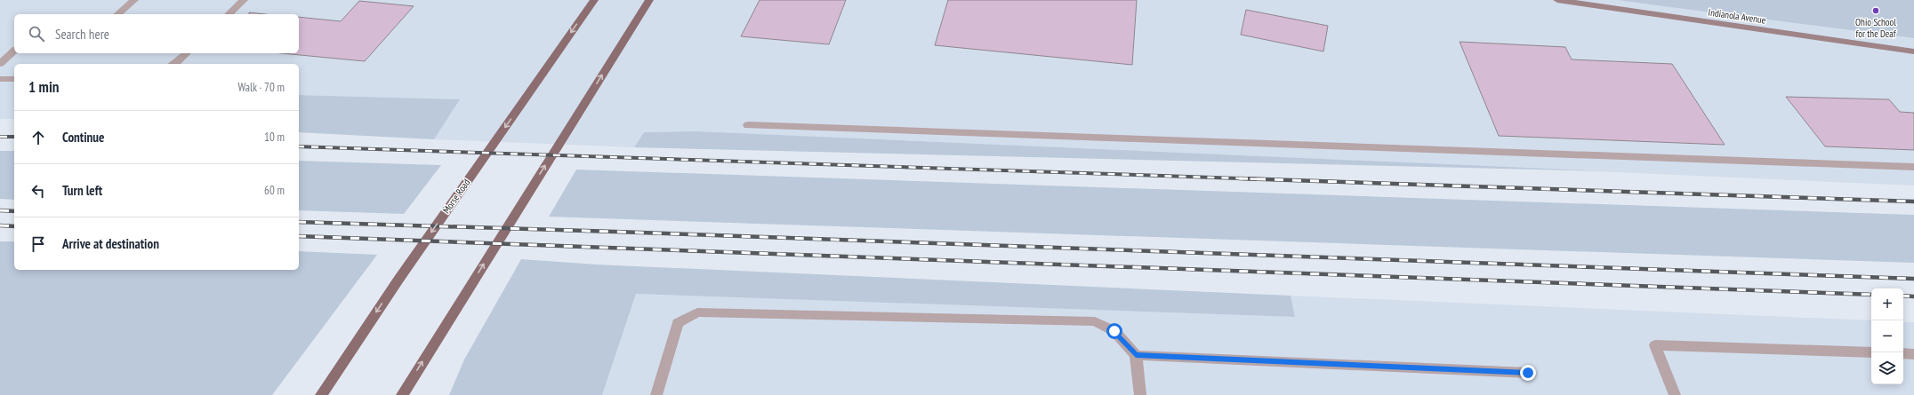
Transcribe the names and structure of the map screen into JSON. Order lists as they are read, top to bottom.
{
  "streets": {
    "main road": ["Indianola Avenue", "Morse Road"]
  },
  "places": ["Ohio School for the Deaf"],
  "page": {
    "search": "Search here",
    "heading": ["1 min", "Walk · 70 m"],
    "list": [
      ["Continue", "10 m"],
      ["Turn left", "60 m"],
      "Arrive at destination"
    ],
    "map_buttons": ["+", "−"]
  }
}
